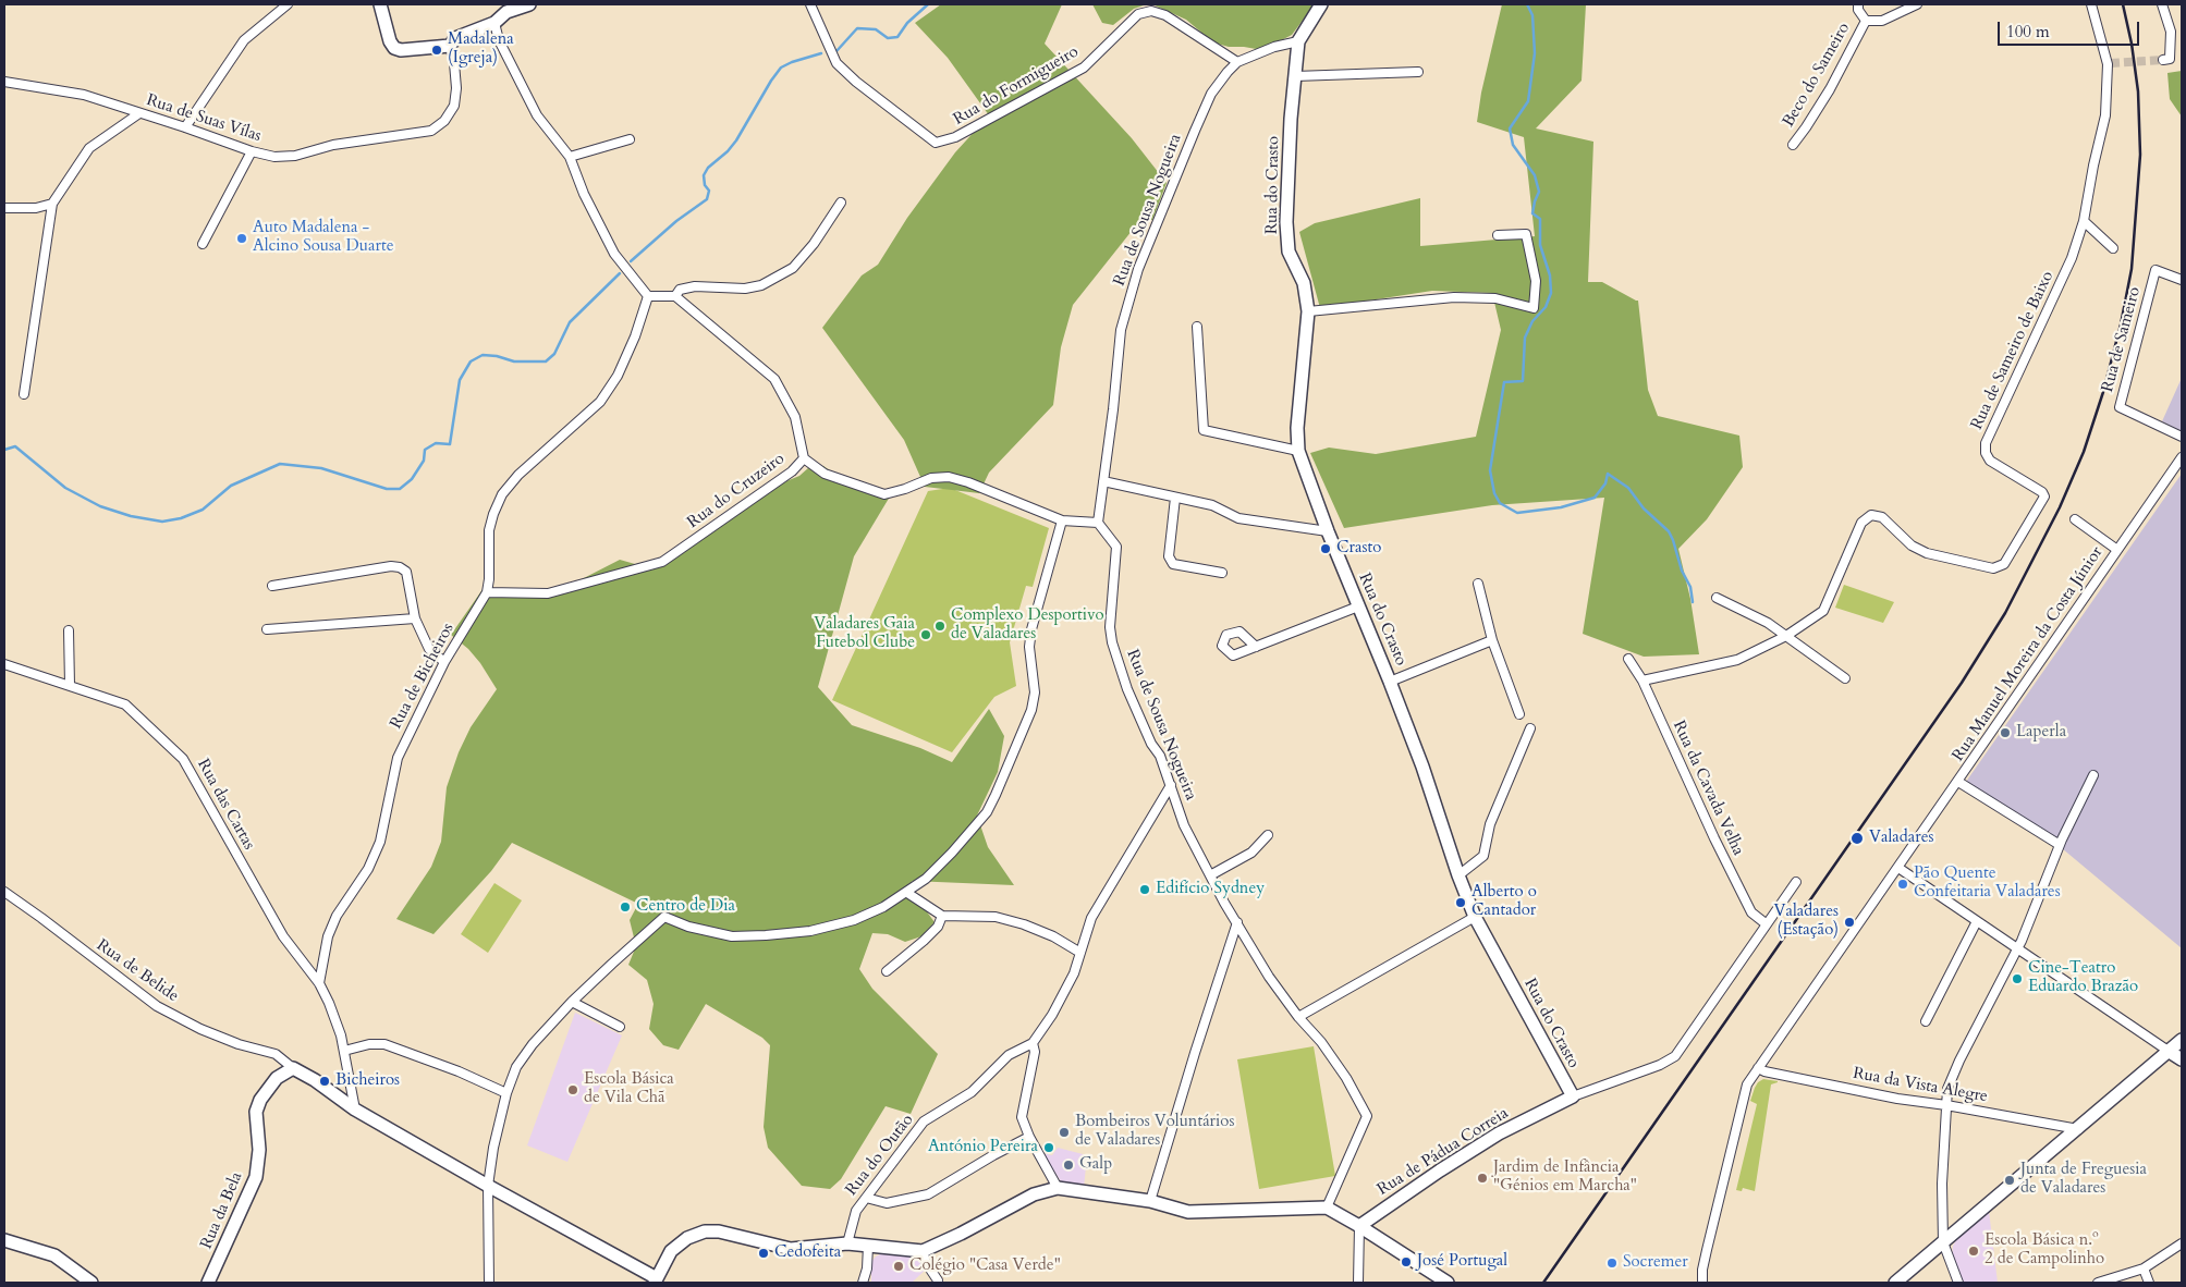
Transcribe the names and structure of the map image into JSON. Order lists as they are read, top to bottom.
{
  "streets": {
    "street": [
      "Beco do Sameiro",
      "Rua do Formigueiro",
      "Rua de Suas Vílas",
      "Rua do Crasto",
      "Rua de Sousa Nogueira",
      "Rua de Sameiro",
      "Rua de Sameiro de Baixo",
      "Rua do Cruzeiro",
      "Rua Manuel Moreira da Costa Júnior",
      "Rua de Bicheiros",
      "Rua da Cavada Velha",
      "Rua das Cartas",
      "Rua de Belide",
      "Rua da Vista Alegre",
      "Rua de Pádua Correia",
      "Rua do Outão",
      "Rua da Bela"
    ]
  },
  "crossings": [
    ["Rua do Formigueiro", "Rua de Sousa Nogueira"],
    ["Rua do Crasto", "Rua de Sousa Nogueira"],
    ["Rua do Crasto", "Rua de Pádua Correia"],
    ["Rua do Cruzeiro", "Rua de Bicheiros"],
    ["Rua Manuel Moreira da Costa Júnior", "Rua da Vista Alegre"],
    ["Rua de Bicheiros", "Rua das Cartas"],
    ["Rua da Cavada Velha", "Rua de Pádua Correia"],
    ["Rua de Belide", "Rua da Bela"]
  ],
  "places": [
    "Madalena (Igreja)",
    "Auto Madalena - Alcino Sousa Duarte",
    "Crasto",
    "Complexo Desportivo de Valadares",
    "Valadares Gaia Futebol Clube",
    "Laperla",
    "Valadares",
    "Pão Quente Confeitaria Valadares",
    "Edifício Sydney",
    "Alberto o Cantador",
    "Centro de Dia",
    "Valadares (Estação)",
    "Cine-Teatro Eduardo Brazão",
    "Bicheiros",
    "Escola Básica de Vila Chã",
    "Bombeiros Voluntários de Valadares",
    "António Pereira",
    "Galp",
    "Jardim de Infância \"Génios em Marcha\"",
    "Junta de Freguesia de Valadares",
    "Escola Básica n.º 2 de Campolinho",
    "Cedofeita",
    "José Portugal",
    "Socremer",
    "Colégio \"Casa Verde\""
  ],
  "scale_bar": "100 m"
}
